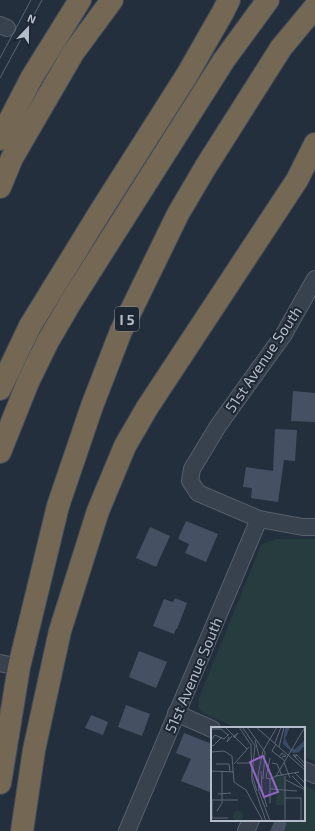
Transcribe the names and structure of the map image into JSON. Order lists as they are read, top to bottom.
{
  "streets": {
    "highway": ["I 5"],
    "street": ["51st Avenue South"]
  },
  "north": "top"
}
